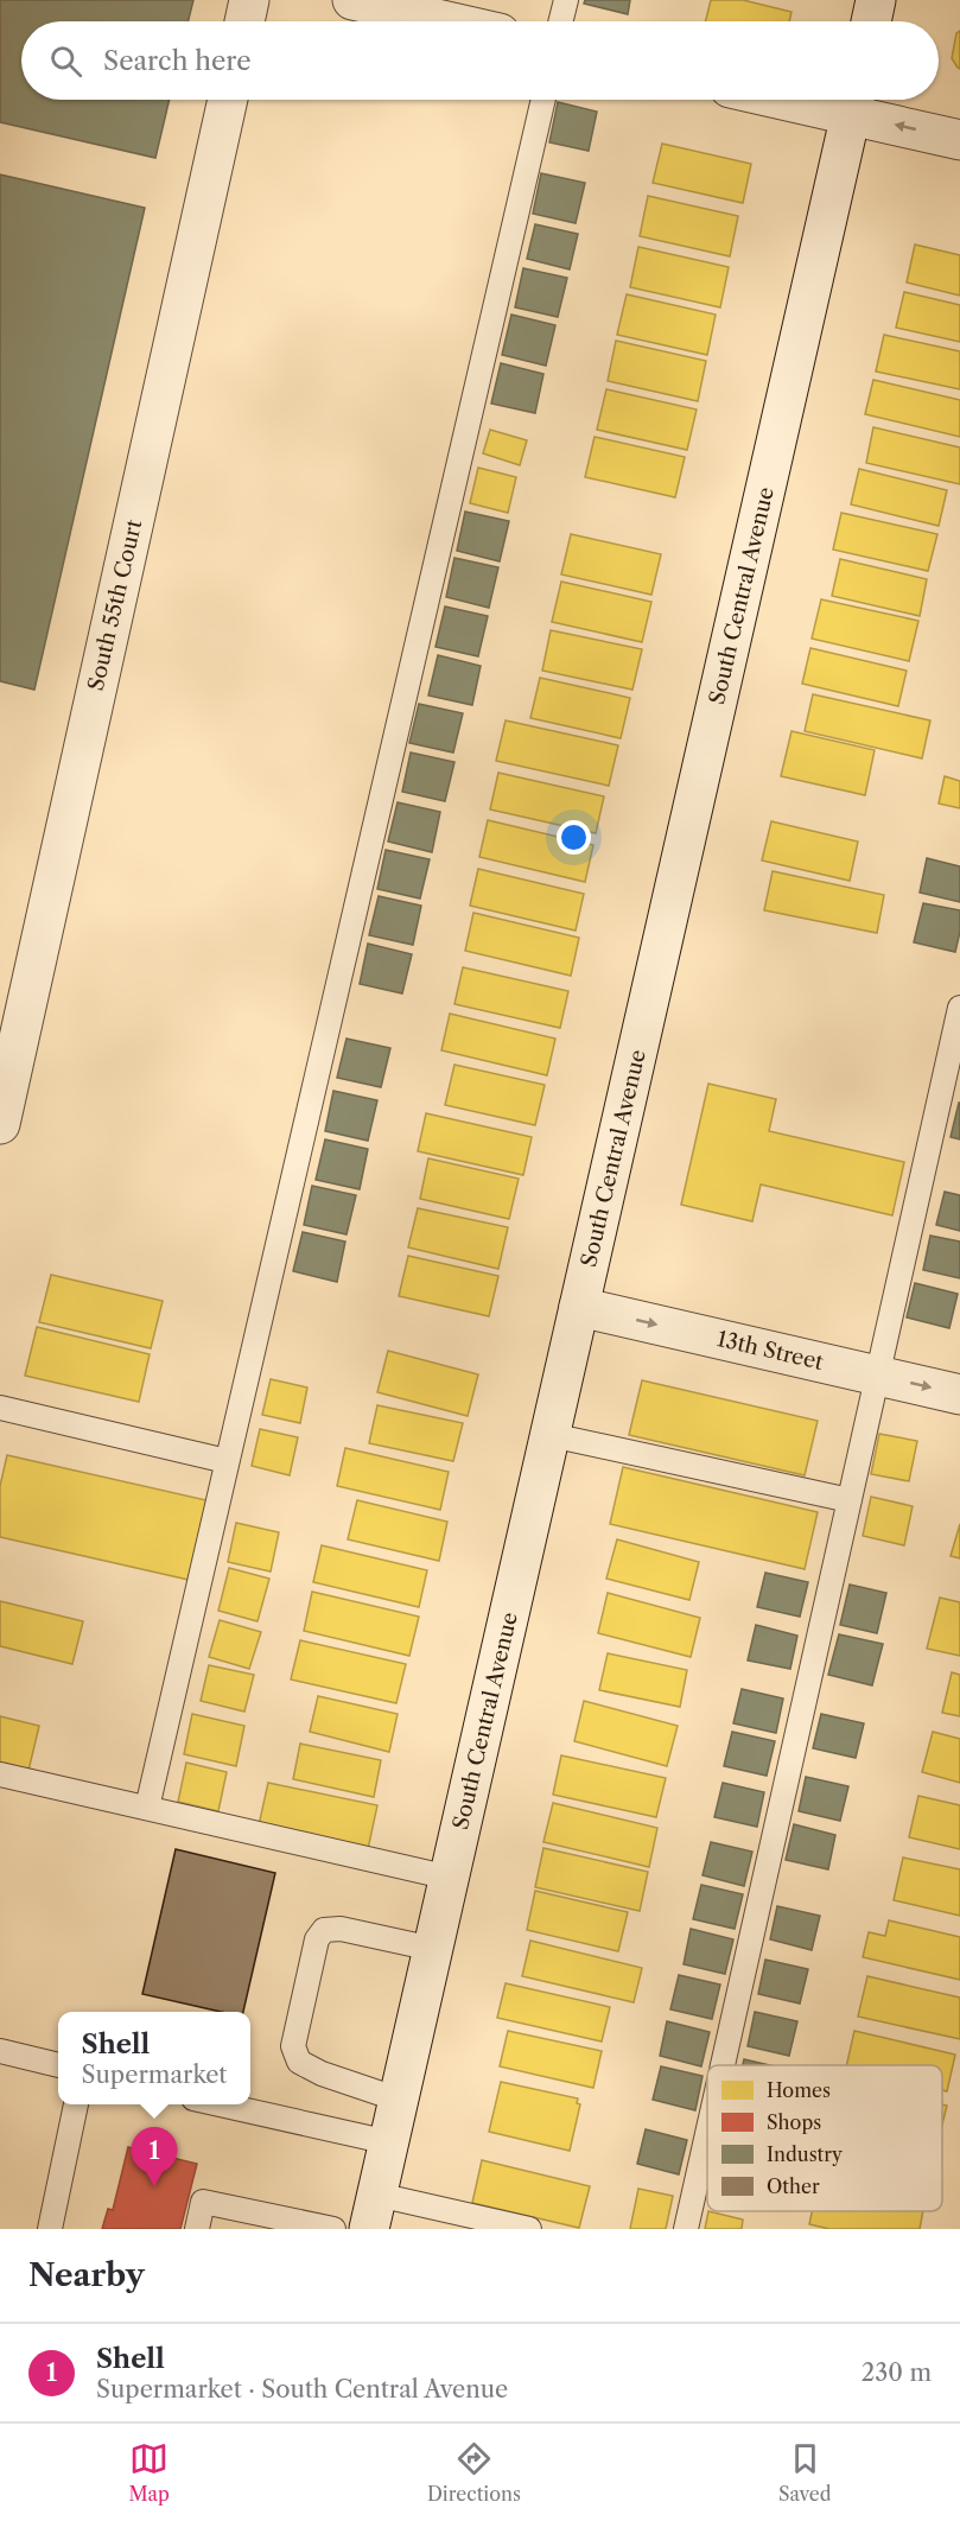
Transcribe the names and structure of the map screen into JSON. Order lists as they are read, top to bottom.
{
  "streets": {
    "main road": ["South Central Avenue", "South 55th Court", "13th Street"]
  },
  "crossings": [
    ["South Central Avenue", "13th Street"]
  ],
  "one_way": ["13th Street"],
  "legend": [
    "Homes",
    "Shops",
    "Industry",
    "Other"
  ],
  "page": {
    "search": "Search here",
    "popup": ["Shell", "Supermarket"],
    "pins": "1",
    "heading": "Nearby",
    "list": [
      {
        "mark": "1",
        "name": "Shell",
        "note": "Supermarket · South Central Avenue",
        "value": "230 m"
      }
    ],
    "nav": ["Map", "Directions", "Saved"]
  }
}
